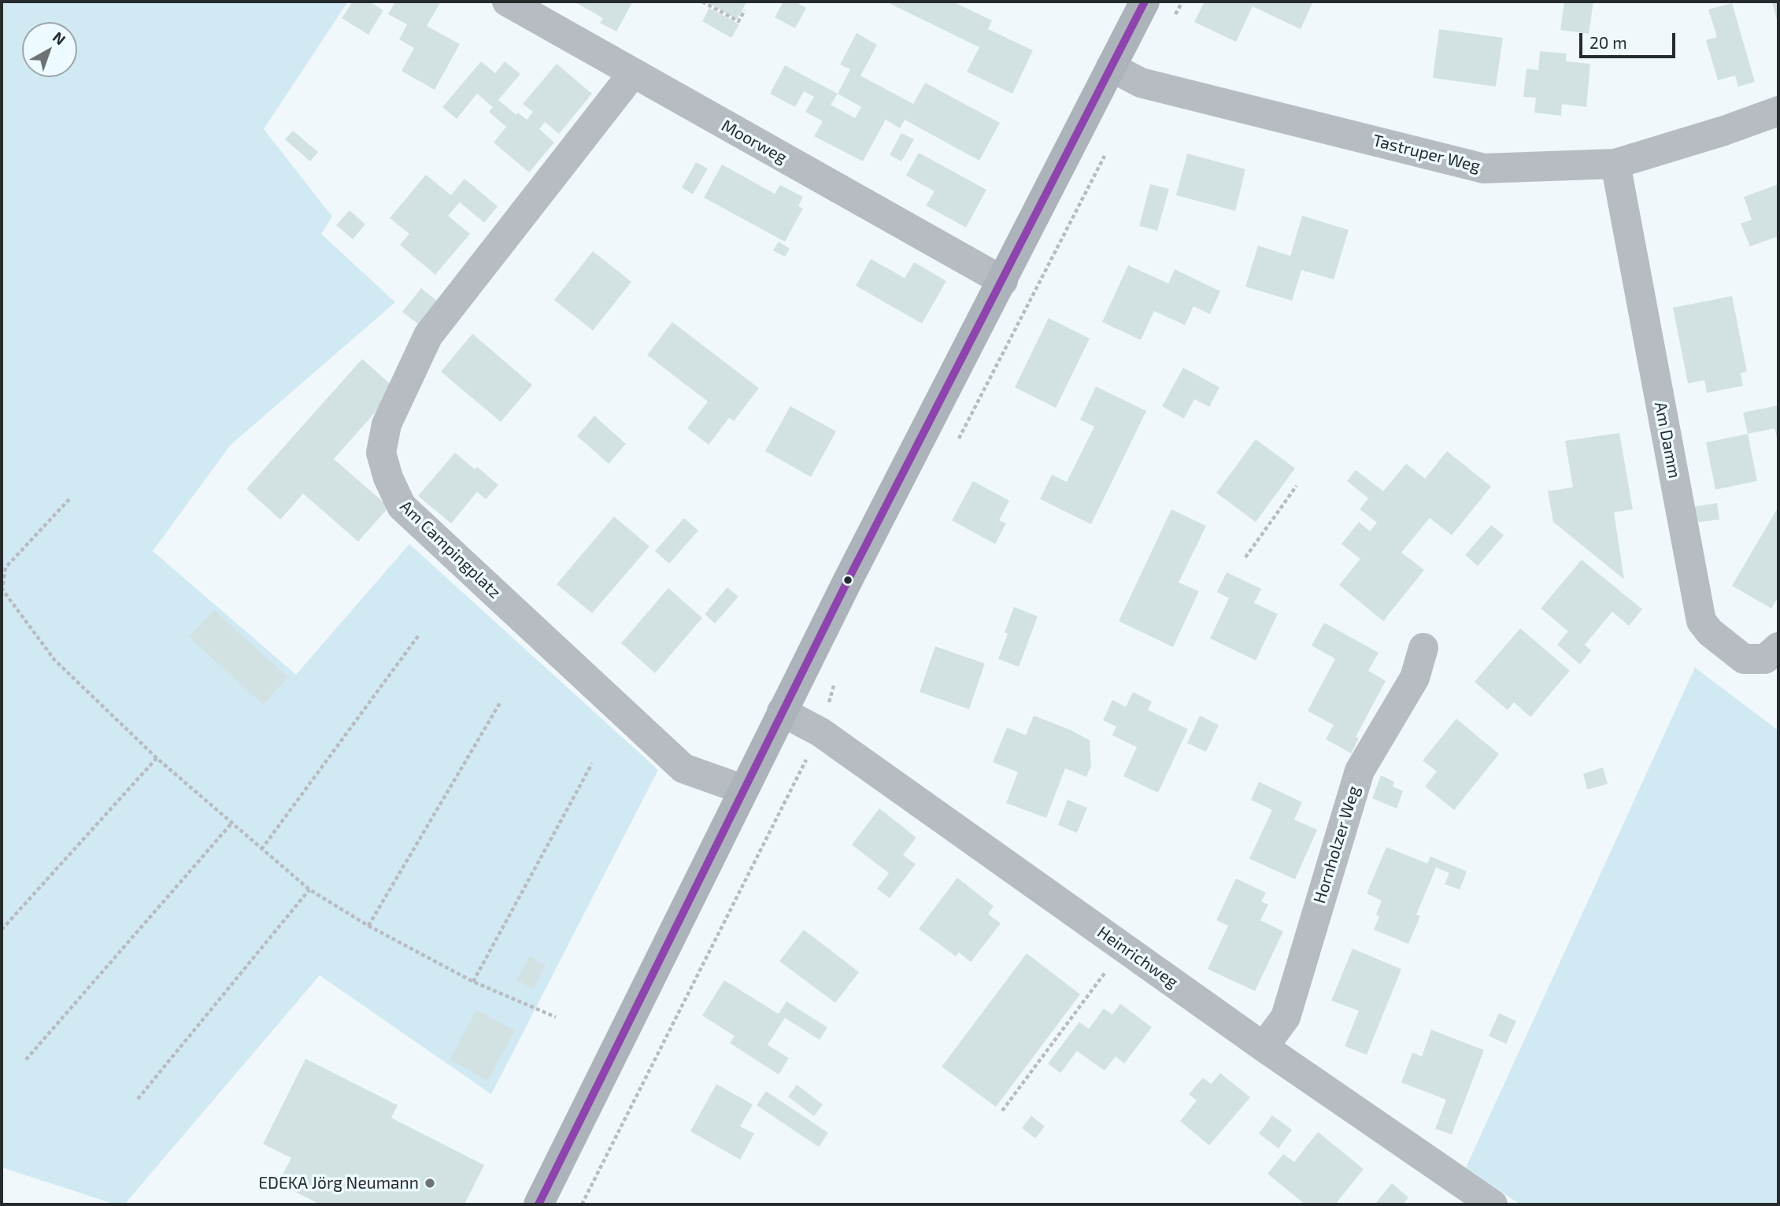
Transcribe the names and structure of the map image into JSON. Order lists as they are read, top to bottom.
{
  "streets": {
    "street": [
      "Moorweg",
      "Tastruper Weg",
      "Am Damm",
      "Am Campingplatz",
      "Hornholzer Weg",
      "Heinrichweg"
    ]
  },
  "crossings": [
    ["Moorweg", "Am Campingplatz"],
    ["Tastruper Weg", "Am Damm"],
    ["Hornholzer Weg", "Heinrichweg"]
  ],
  "places": ["EDEKA Jörg Neumann"],
  "scale_bar": "20 m",
  "north": "top right"
}
